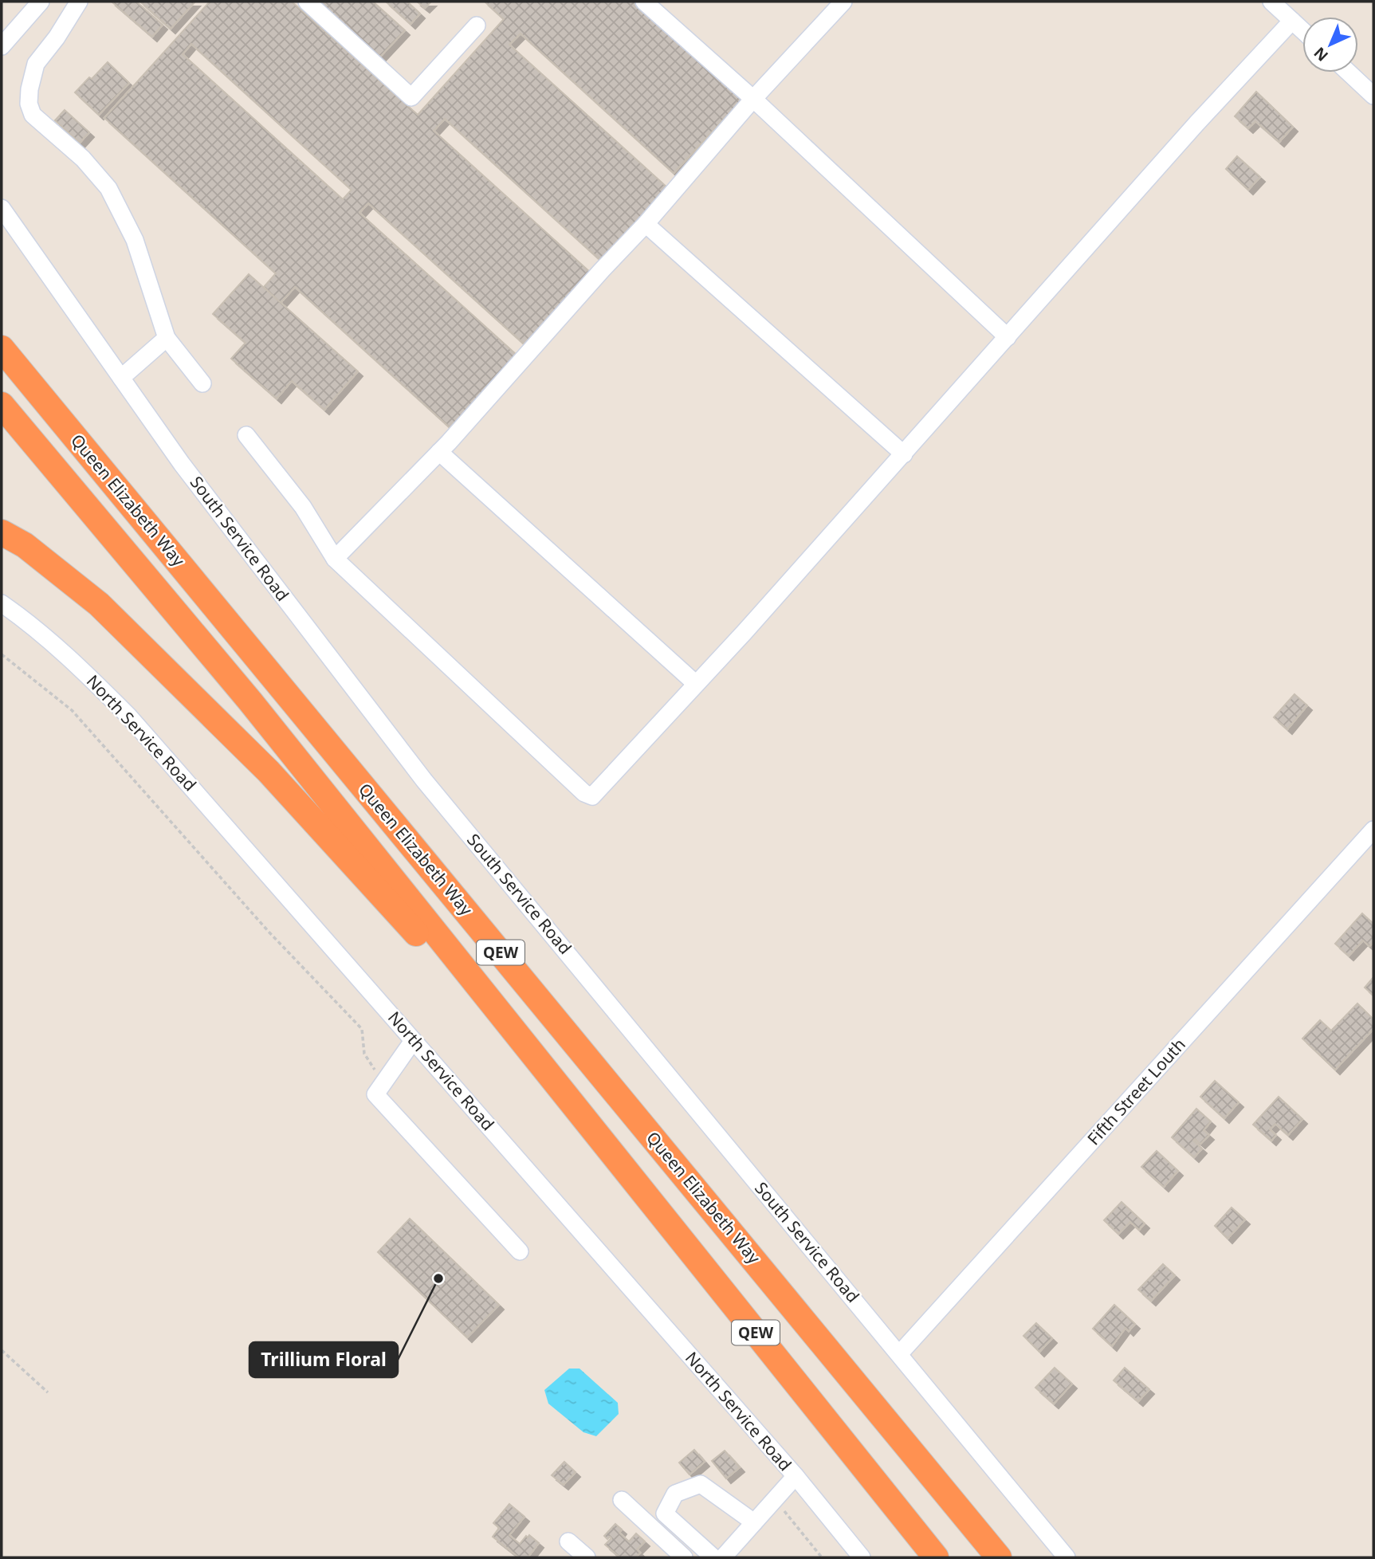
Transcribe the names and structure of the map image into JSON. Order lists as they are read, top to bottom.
{
  "streets": {
    "highway": ["Queen Elizabeth Way", "QEW"],
    "street": ["South Service Road", "North Service Road", "Fifth Street Louth"]
  },
  "crossings": [
    ["South Service Road", "Fifth Street Louth"]
  ],
  "places": ["Trillium Floral"],
  "north": "bottom left"
}
